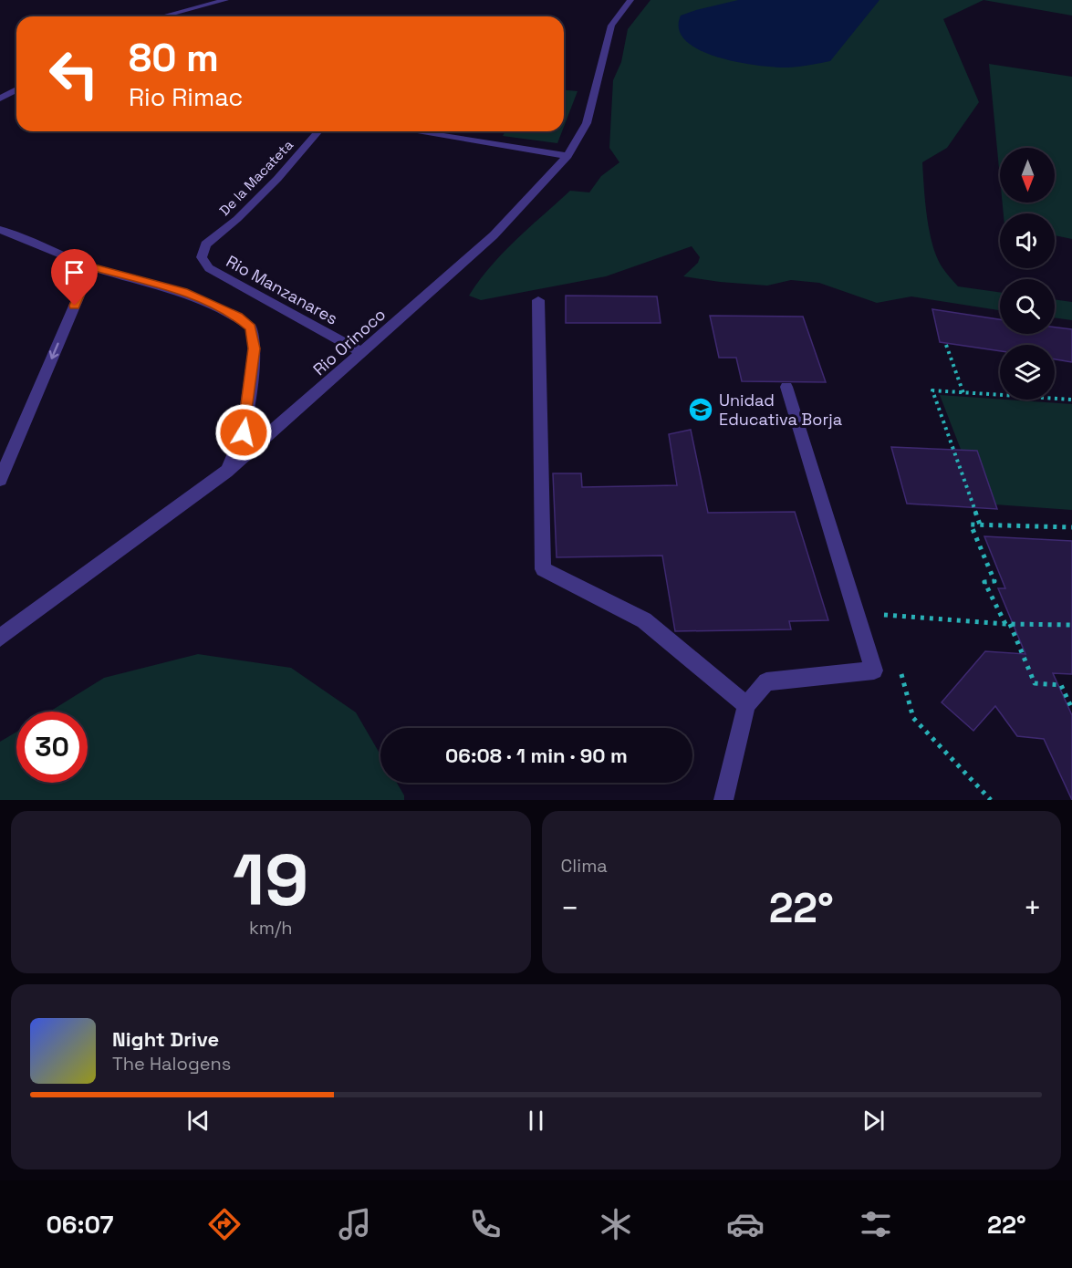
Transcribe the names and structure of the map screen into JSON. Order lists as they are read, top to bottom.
{
  "streets": {
    "street": ["De la Macateta", "Rio Manzanares", "Rio Orinoco"]
  },
  "crossings": [
    ["De la Macateta", "Rio Manzanares"],
    ["Rio Manzanares", "Rio Orinoco"]
  ],
  "places": {
    "school or university": ["Unidad Educativa Borja"]
  },
  "north": "bottom",
  "page": {
    "turn": ["80 m", "Rio Rimac"],
    "limit": "30",
    "trip": "06:08 · 1 min · 90 m",
    "tile": [
      ["19", "km/h"],
      "Clima"
    ],
    "heat": ["−", "22°", "+"],
    "song": ["Night Drive", "The Halogens"],
    "tabs": ["06:07", "22°"]
  }
}
